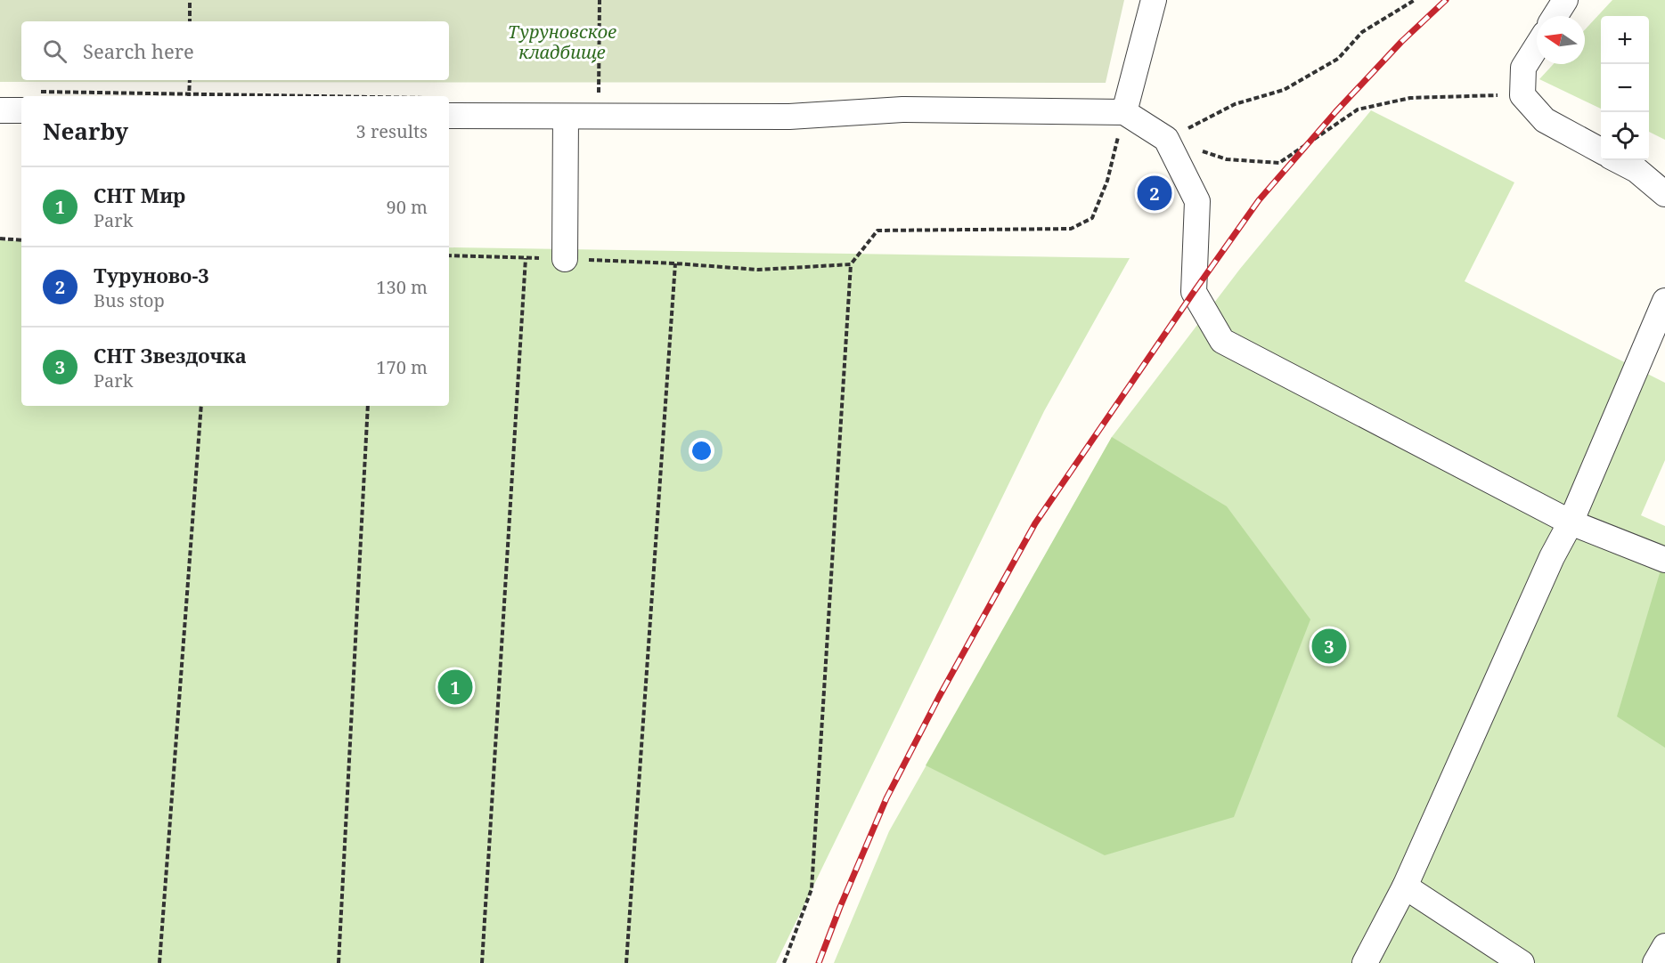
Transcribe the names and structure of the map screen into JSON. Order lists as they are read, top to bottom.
{
  "parks": ["Туруновское кладбище"],
  "north": "left",
  "page": {
    "map_buttons": ["+", "−"],
    "search": "Search here",
    "heading": ["Nearby", "3 results"],
    "list": [
      {
        "mark": "1",
        "name": "СНТ Мир",
        "note": "Park",
        "value": "90 m"
      },
      {
        "mark": "2",
        "name": "Туруново-3",
        "note": "Bus stop",
        "value": "130 m"
      },
      {
        "mark": "3",
        "name": "СНТ Звездочка",
        "note": "Park",
        "value": "170 m"
      }
    ],
    "pins": ["2", "3", "1"]
  }
}
